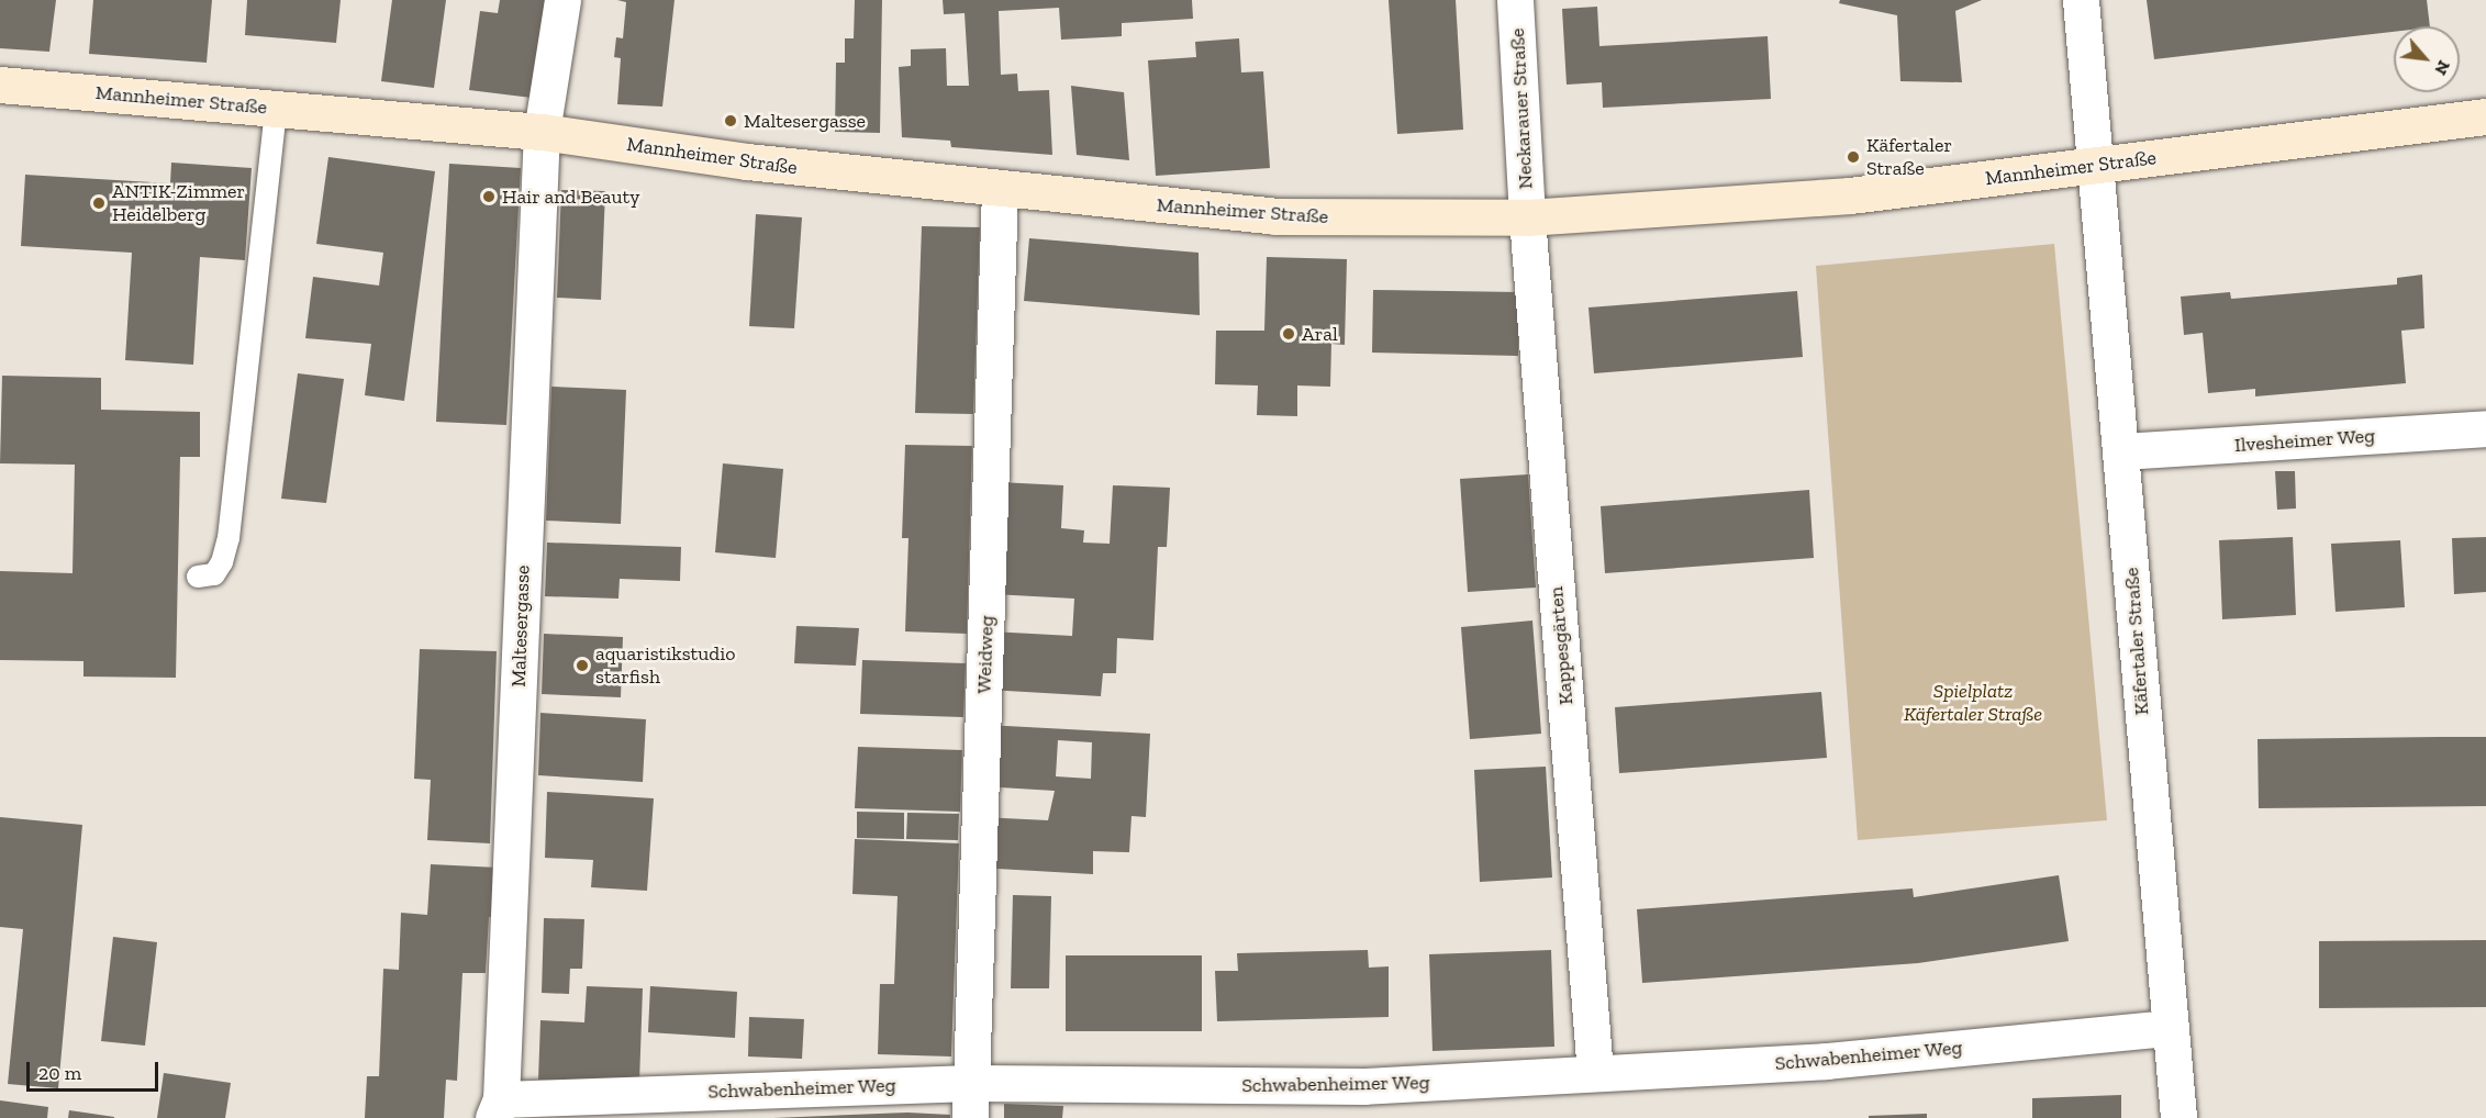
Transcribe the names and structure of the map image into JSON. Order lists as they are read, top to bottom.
{
  "streets": {
    "street": [
      "Mannheimer Straße",
      "Neckarauer Straße",
      "Ilvesheimer Weg",
      "Maltesergasse",
      "Käfertaler Straße",
      "Kappesgärten",
      "Weidweg",
      "Schwabenheimer Weg"
    ]
  },
  "crossings": [
    ["Mannheimer Straße", "Neckarauer Straße"],
    ["Mannheimer Straße", "Maltesergasse"],
    ["Mannheimer Straße", "Käfertaler Straße"],
    ["Mannheimer Straße", "Kappesgärten"],
    ["Mannheimer Straße", "Weidweg"],
    ["Neckarauer Straße", "Kappesgärten"],
    ["Ilvesheimer Weg", "Käfertaler Straße"],
    ["Maltesergasse", "Schwabenheimer Weg"],
    ["Käfertaler Straße", "Schwabenheimer Weg"],
    ["Kappesgärten", "Schwabenheimer Weg"],
    ["Weidweg", "Schwabenheimer Weg"]
  ],
  "parks": ["Spielplatz Käfertaler Straße"],
  "places": [
    "Maltesergasse",
    "Käfertaler Straße",
    "Hair and Beauty",
    "ANTIK-Zimmer Heidelberg",
    "Aral",
    "aquaristikstudio starfish"
  ],
  "scale_bar": "20 m",
  "north": "bottom right"
}
